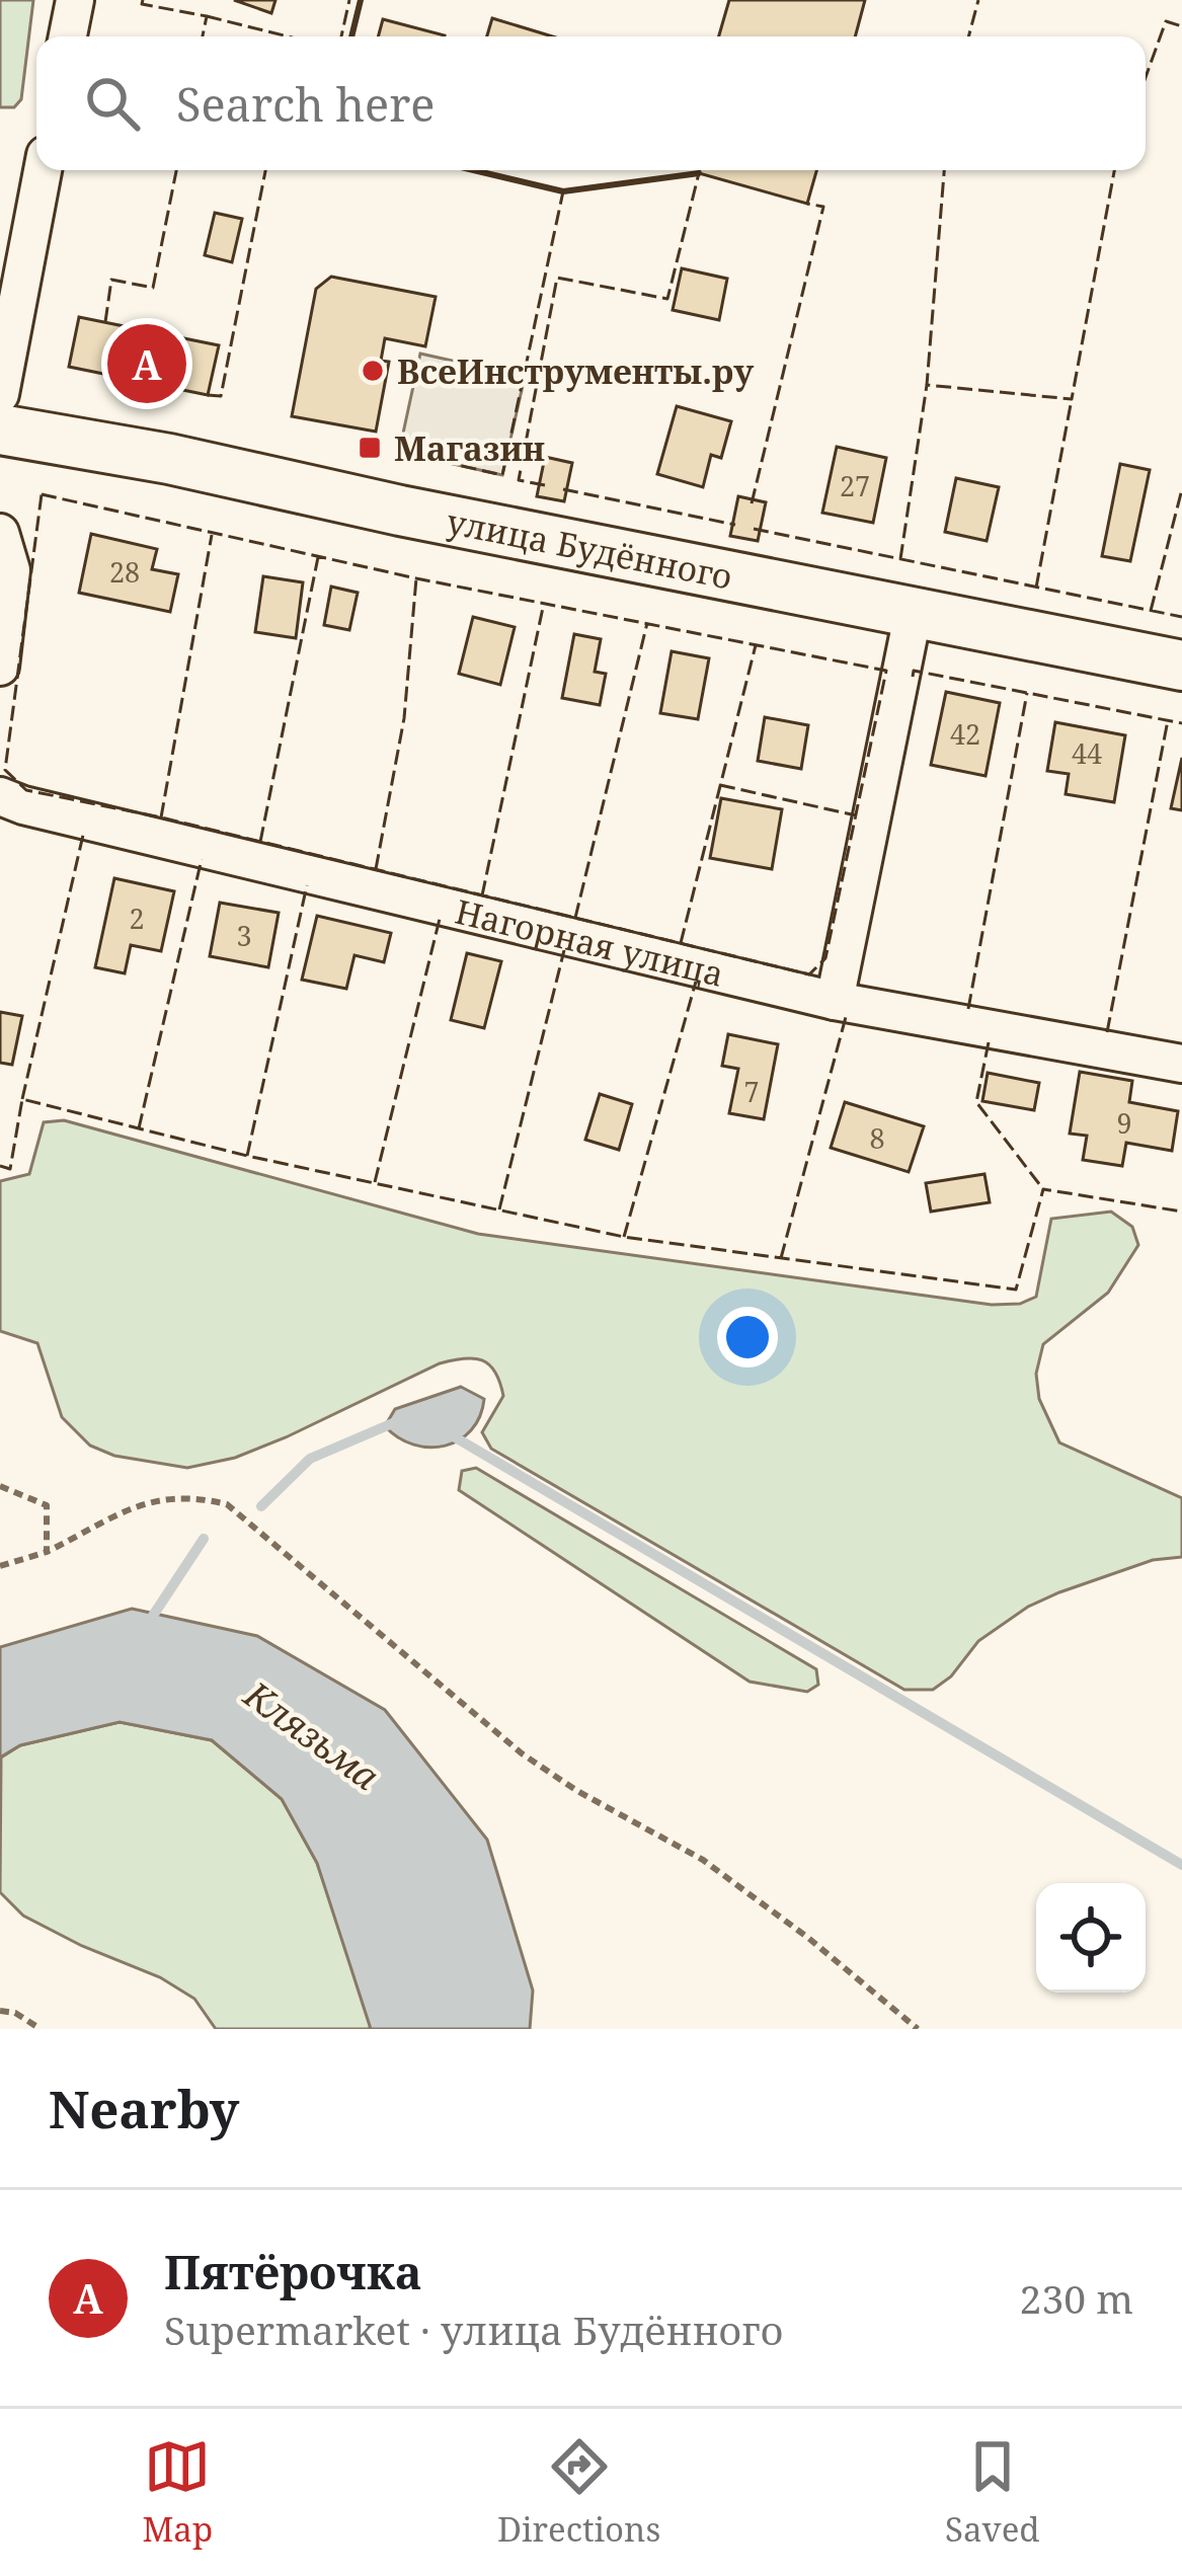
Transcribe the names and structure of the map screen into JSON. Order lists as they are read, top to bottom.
{
  "streets": {
    "main road": ["улица Будённого"],
    "street": ["Нагорная улица"]
  },
  "water": ["Клязьма"],
  "places": {
    "other": ["ВсеИнструменты.ру"],
    "transit": ["Магазин"]
  },
  "house_numbers": [
    "27",
    "28",
    "42",
    "44",
    "2",
    "3",
    "7",
    "9",
    "8"
  ],
  "page": {
    "search": "Search here",
    "pins": "A",
    "heading": "Nearby",
    "list": [
      {
        "mark": "A",
        "name": "Пятёрочка",
        "note": "Supermarket · улица Будённого",
        "value": "230 m"
      }
    ],
    "nav": ["Map", "Directions", "Saved"]
  }
}
